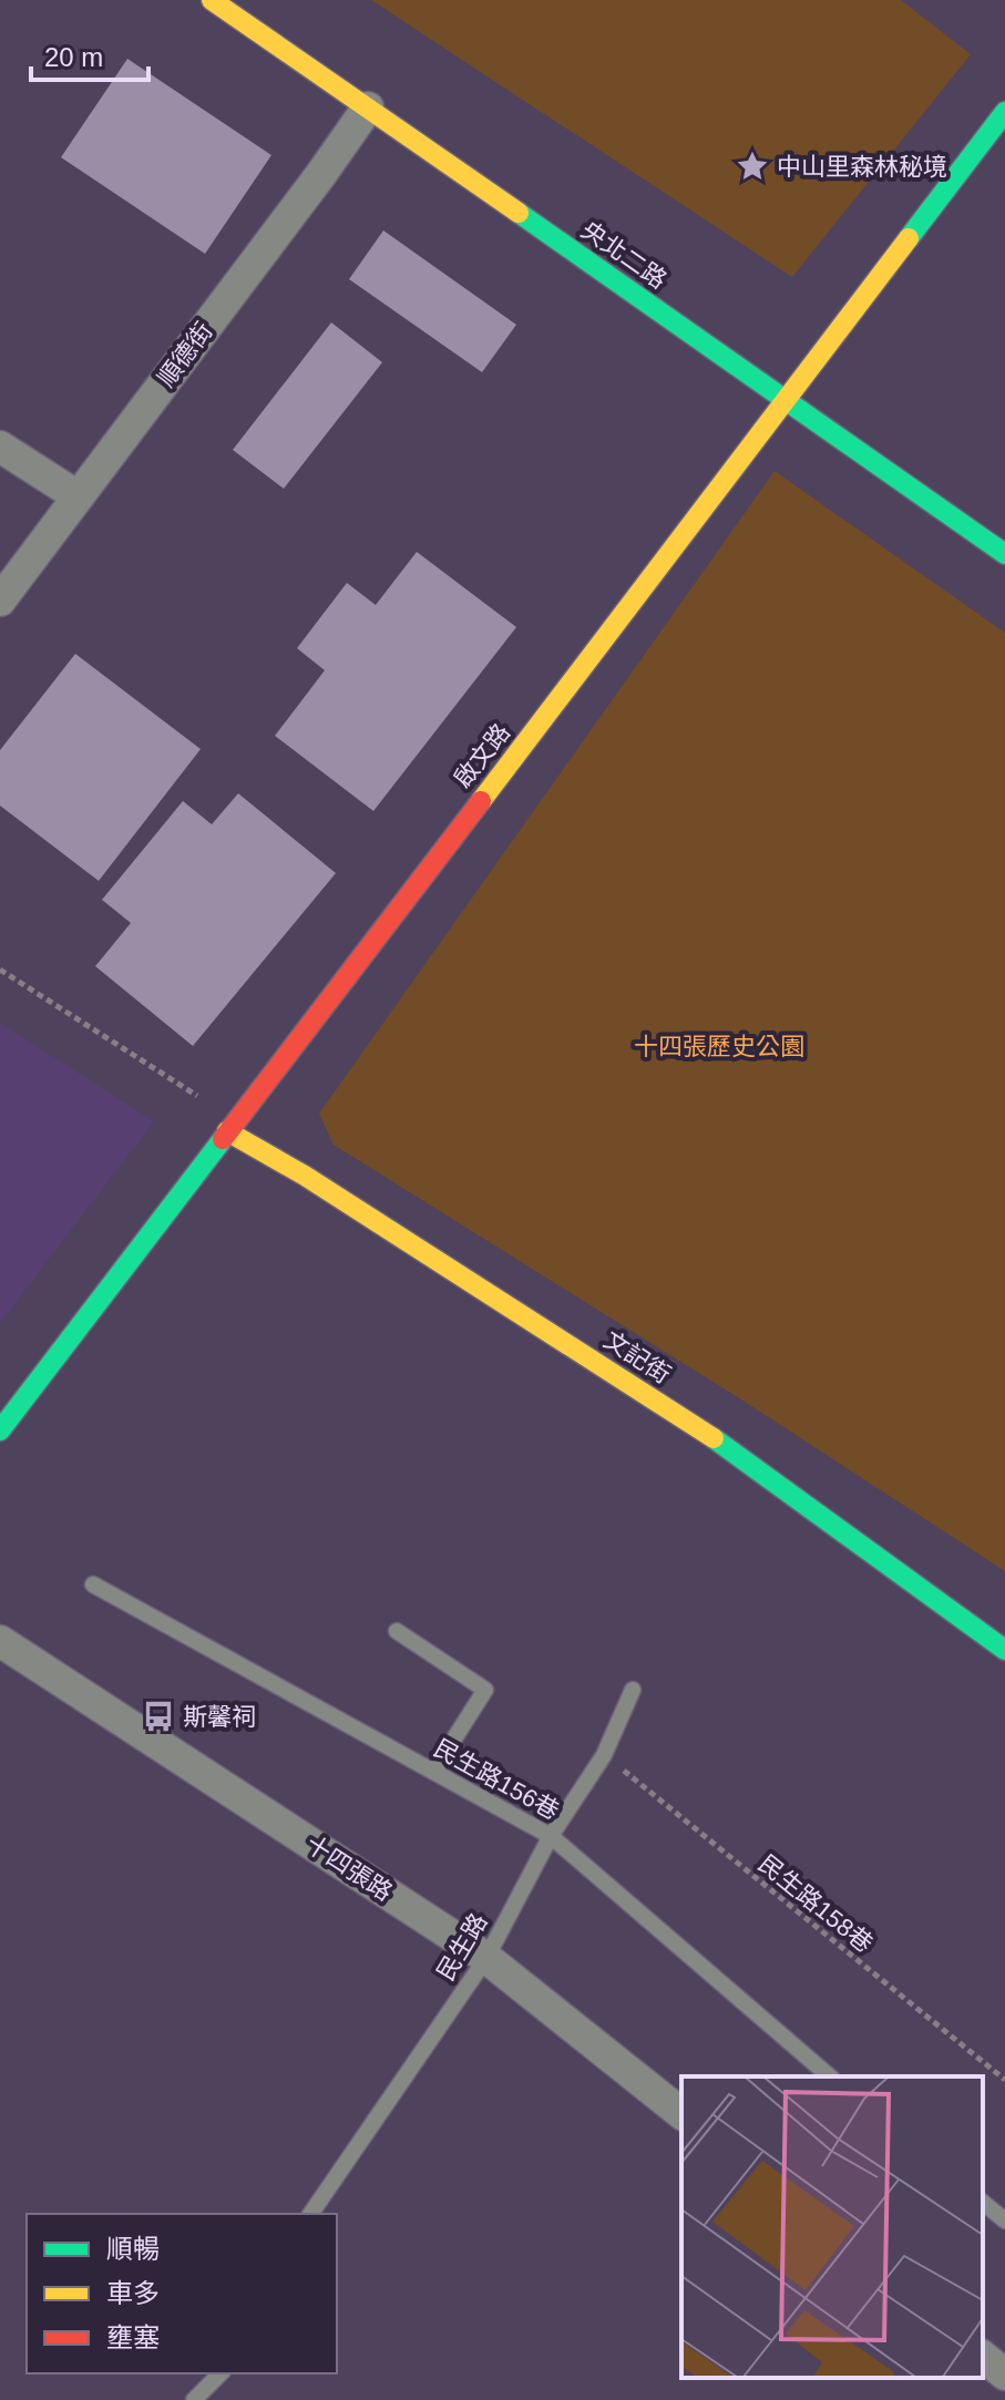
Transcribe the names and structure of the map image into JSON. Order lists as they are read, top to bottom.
{
  "streets": {
    "street": [
      "央北二路",
      "順德街",
      "啟文路",
      "文記街",
      "十四張路"
    ],
    "lane": ["民生路156巷", "民生路"],
    "path": ["民生路158巷"]
  },
  "crossings": [
    ["央北二路", "順德街"],
    ["央北二路", "啟文路"],
    ["啟文路", "文記街"],
    ["民生路156巷", "民生路"],
    ["十四張路", "民生路"],
    ["民生路158巷", "民生路"]
  ],
  "parks": ["十四張歷史公園"],
  "places": {
    "place": ["中山里森林秘境"],
    "bus stop": ["斯馨祠"]
  },
  "legend": ["順暢", "車多", "壅塞"],
  "scale_bar": "20 m"
}
